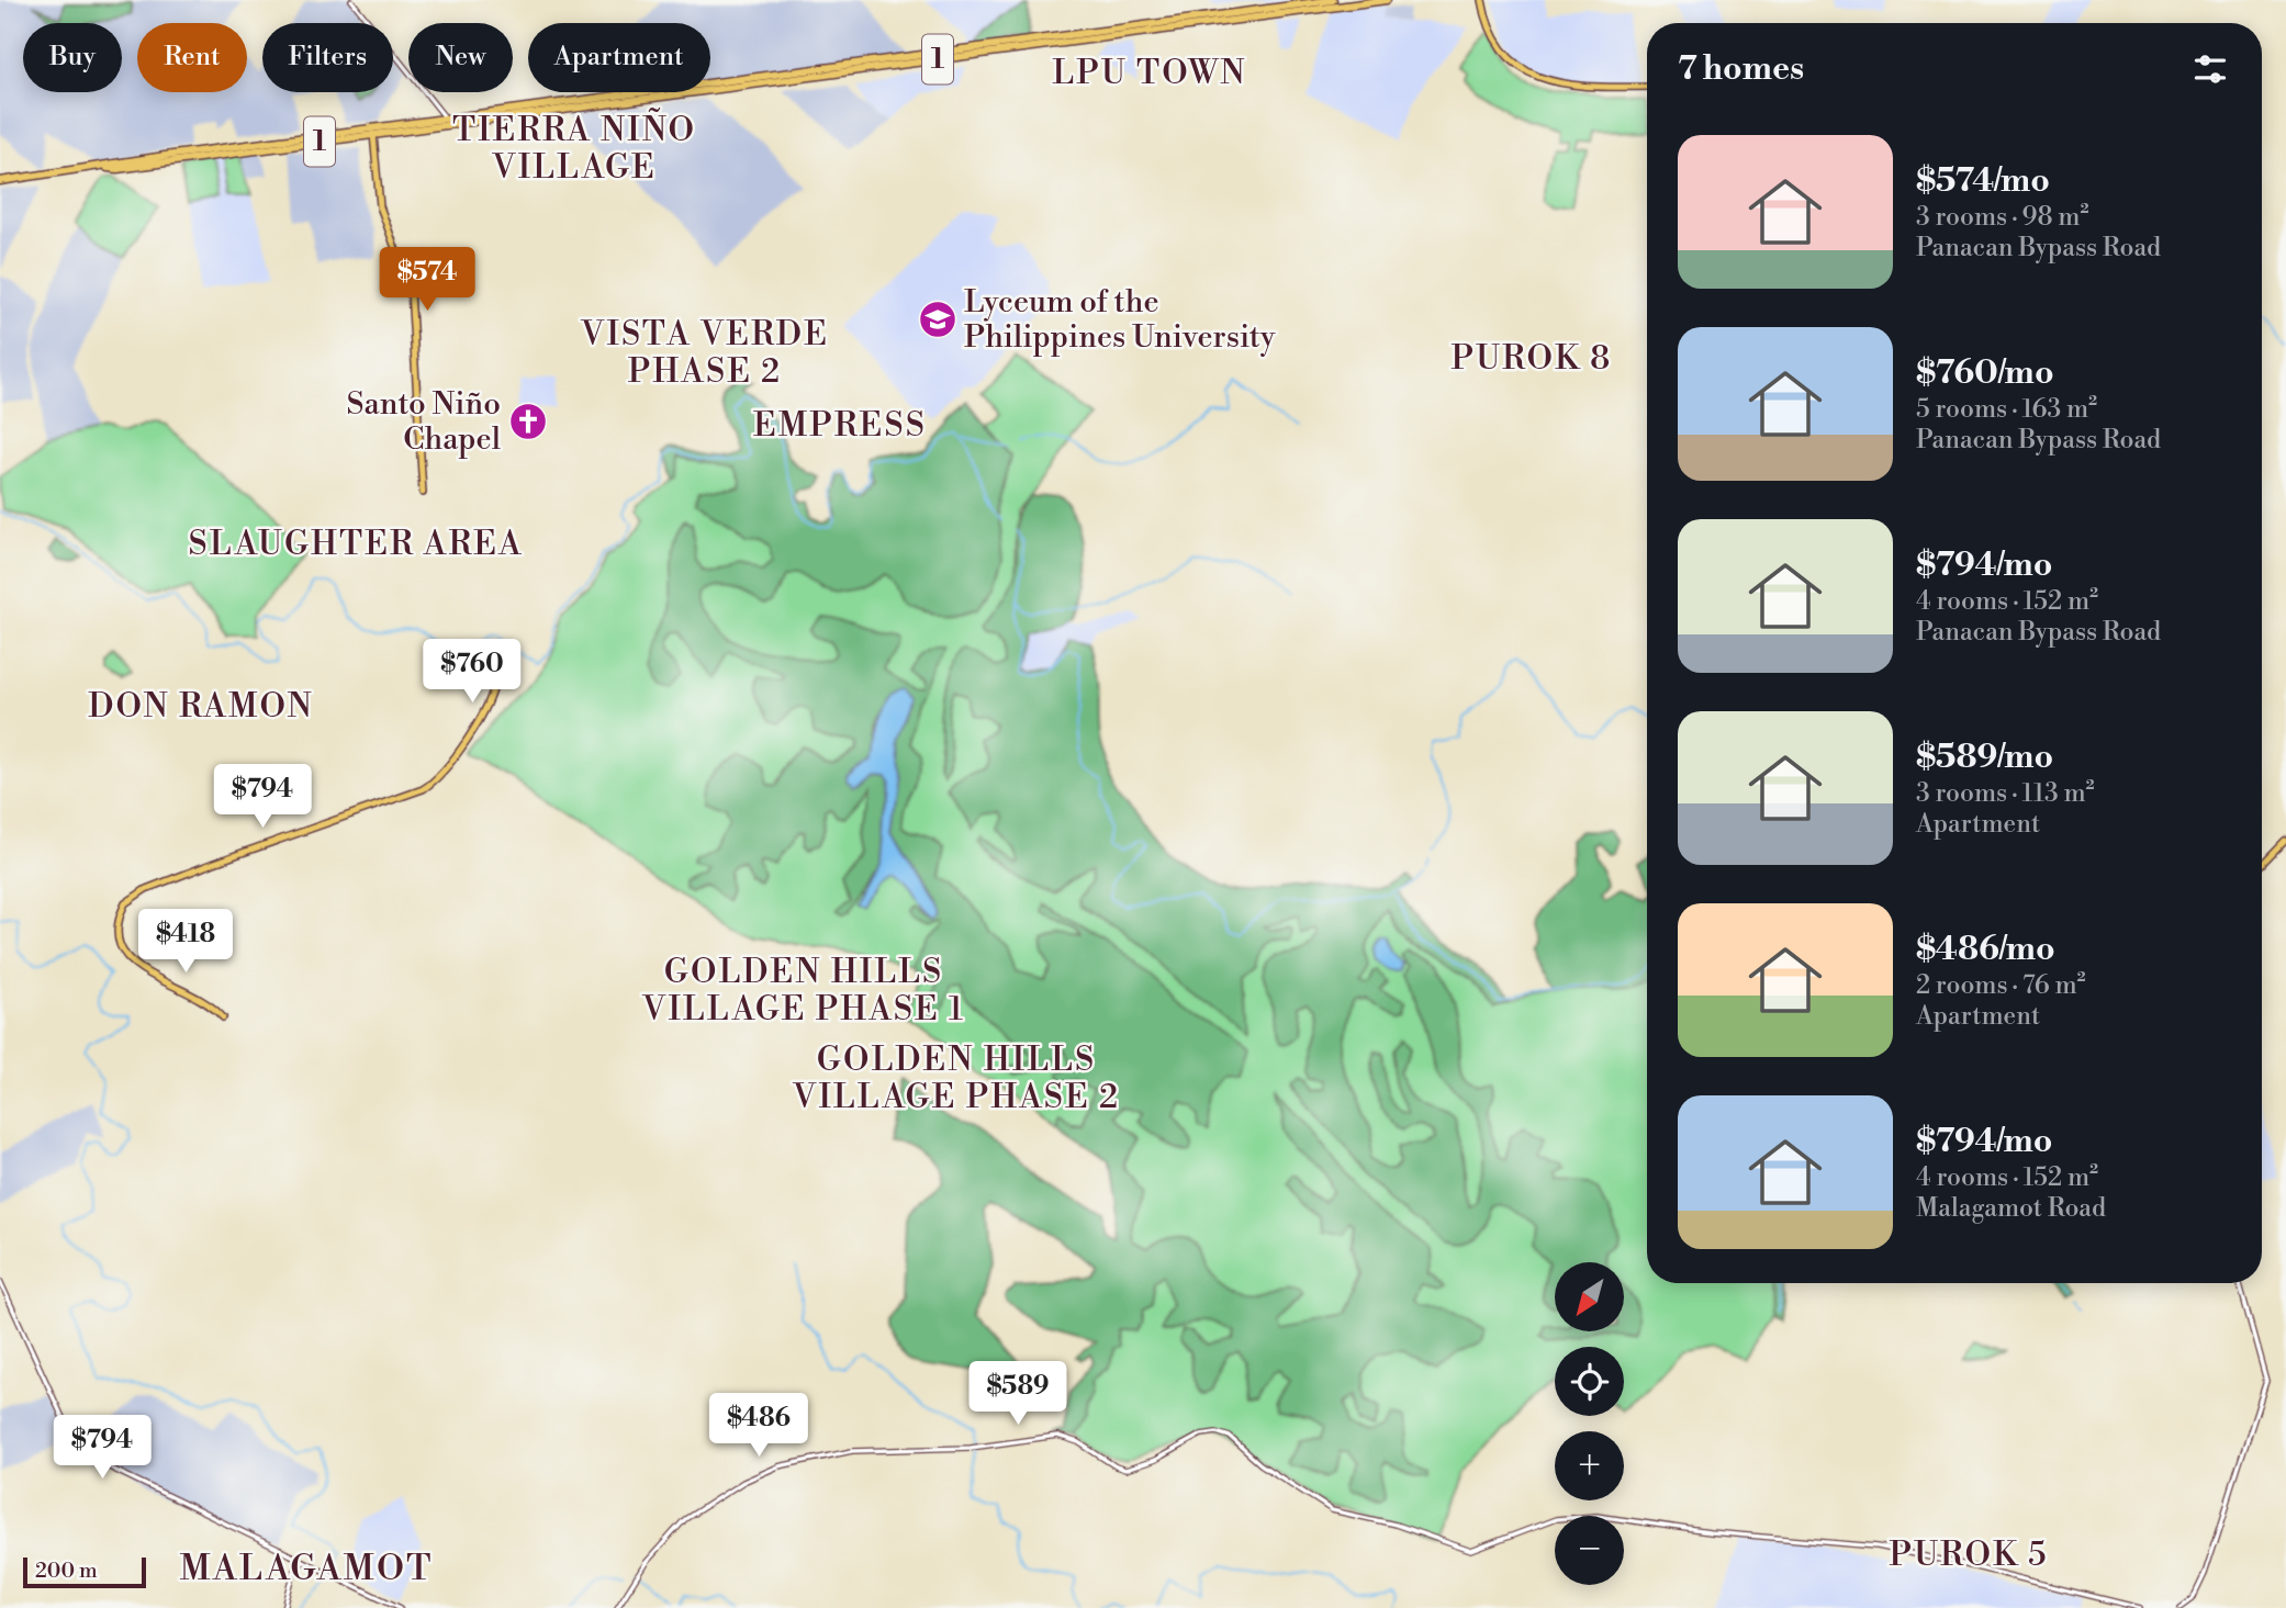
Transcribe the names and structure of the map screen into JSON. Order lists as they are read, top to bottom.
{
  "streets": {
    "highway": ["1"]
  },
  "districts": [
    "LPU TOWN",
    "TIERRA NIÑO VILLAGE",
    "VISTA VERDE PHASE 2",
    "PUROK 8",
    "EMPRESS",
    "SLAUGHTER AREA",
    "DON RAMON",
    "GOLDEN HILLS VILLAGE PHASE 1",
    "GOLDEN HILLS VILLAGE PHASE 2",
    "PUROK 5",
    "MALAGAMOT"
  ],
  "places": {
    "school or university": ["Lyceum of the Philippines University"],
    "church": ["Santo Niño Chapel"]
  },
  "scale_bar": "200 m",
  "north": "bottom left",
  "page": {
    "chip": [
      "Buy",
      "Rent",
      "Filters",
      "New",
      "Apartment"
    ],
    "heading": "7 homes",
    "list": [
      {
        "name": "$574/mo",
        "note": "3 rooms · 98 m² · Panacan Bypass Road"
      },
      {
        "name": "$760/mo",
        "note": "5 rooms · 163 m² · Panacan Bypass Road"
      },
      {
        "name": "$794/mo",
        "note": "4 rooms · 152 m² · Panacan Bypass Road"
      },
      {
        "name": "$589/mo",
        "note": "3 rooms · 113 m² · Apartment"
      },
      {
        "name": "$486/mo",
        "note": "2 rooms · 76 m² · Apartment"
      },
      {
        "name": "$794/mo",
        "note": "4 rooms · 152 m² · Malagamot Road"
      }
    ],
    "price": [
      "$574",
      "$760",
      "$794",
      "$418",
      "$589",
      "$486",
      "$794"
    ],
    "map_buttons": ["+", "−"],
    "scale": "200 m"
  }
}
